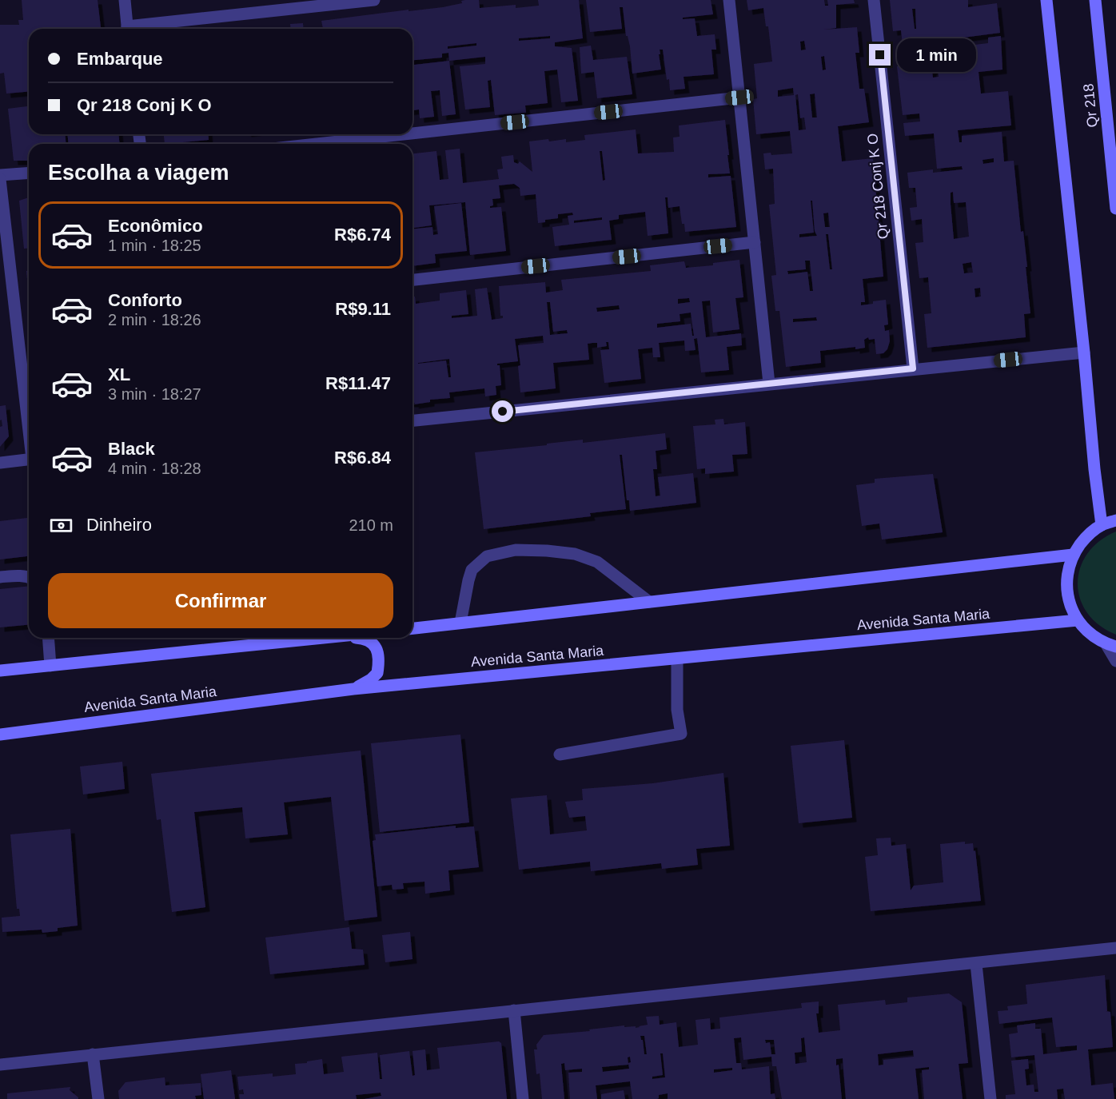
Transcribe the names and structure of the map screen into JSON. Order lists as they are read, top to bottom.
{
  "streets": {
    "main road": ["Qr 218", "Avenida Santa Maria"],
    "street": ["Qr 218 Conj K O"]
  },
  "page": {
    "banner": ["Embarque", "Qr 218 Conj K O"],
    "bubble": "1 min",
    "heading": "Escolha a viagem",
    "list": [
      {
        "name": "Econômico",
        "note": "1 min · 18:25",
        "value": "R$6.74"
      },
      {
        "name": "Conforto",
        "note": "2 min · 18:26",
        "value": "R$9.11"
      },
      {
        "name": "XL",
        "note": "3 min · 18:27",
        "value": "R$11.47"
      },
      {
        "name": "Black",
        "note": "4 min · 18:28",
        "value": "R$6.84"
      }
    ],
    "pay": ["Dinheiro", "210 m"],
    "buttons": "Confirmar"
  }
}
